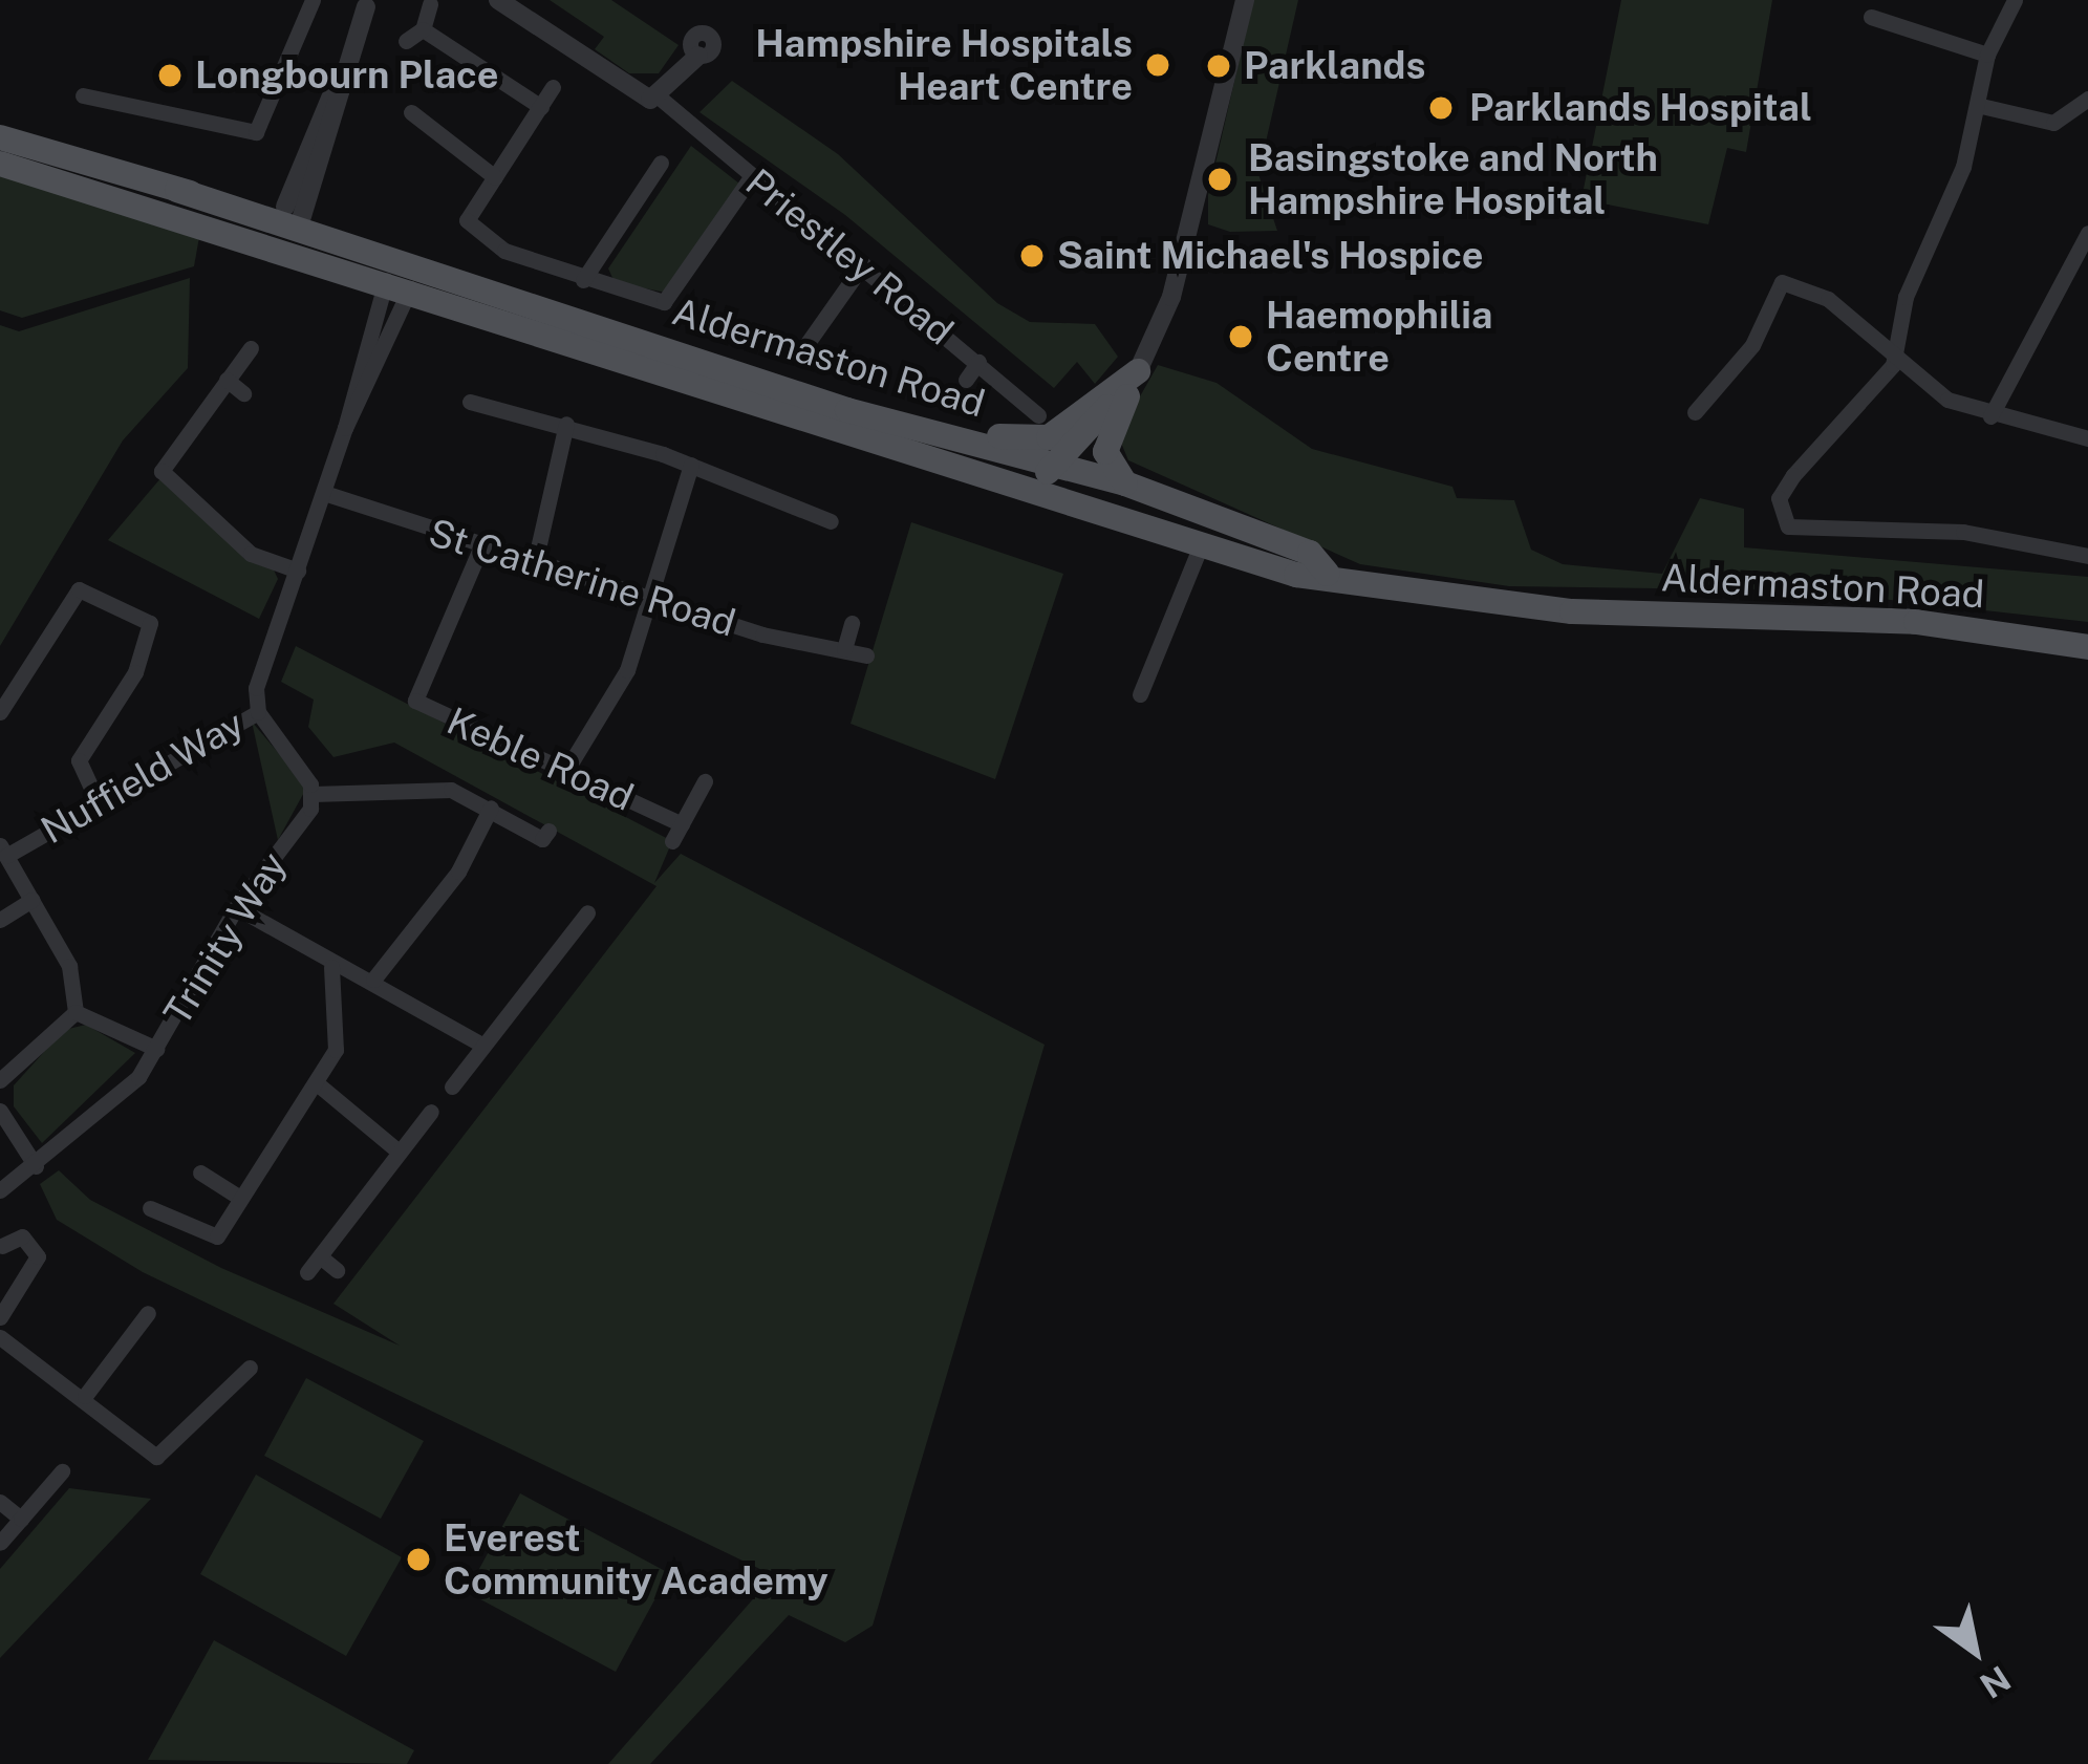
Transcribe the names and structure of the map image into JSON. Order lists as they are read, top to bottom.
{
  "streets": {
    "main road": ["Aldermaston Road"],
    "street": [
      "Priestley Road",
      "St Catherine Road",
      "Keble Road",
      "Nuffield Way",
      "Trinity Way"
    ]
  },
  "crossings": [
    ["Priestley Road", "Aldermaston Road"],
    ["St Catherine Road", "Keble Road"]
  ],
  "places": [
    "Hampshire Hospitals Heart Centre",
    "Parklands",
    "Longbourn Place",
    "Parklands Hospital",
    "Basingstoke and North Hampshire Hospital",
    "Saint Michael's Hospice",
    "Haemophilia Centre",
    "Everest Community Academy"
  ],
  "north": "bottom right"
}
